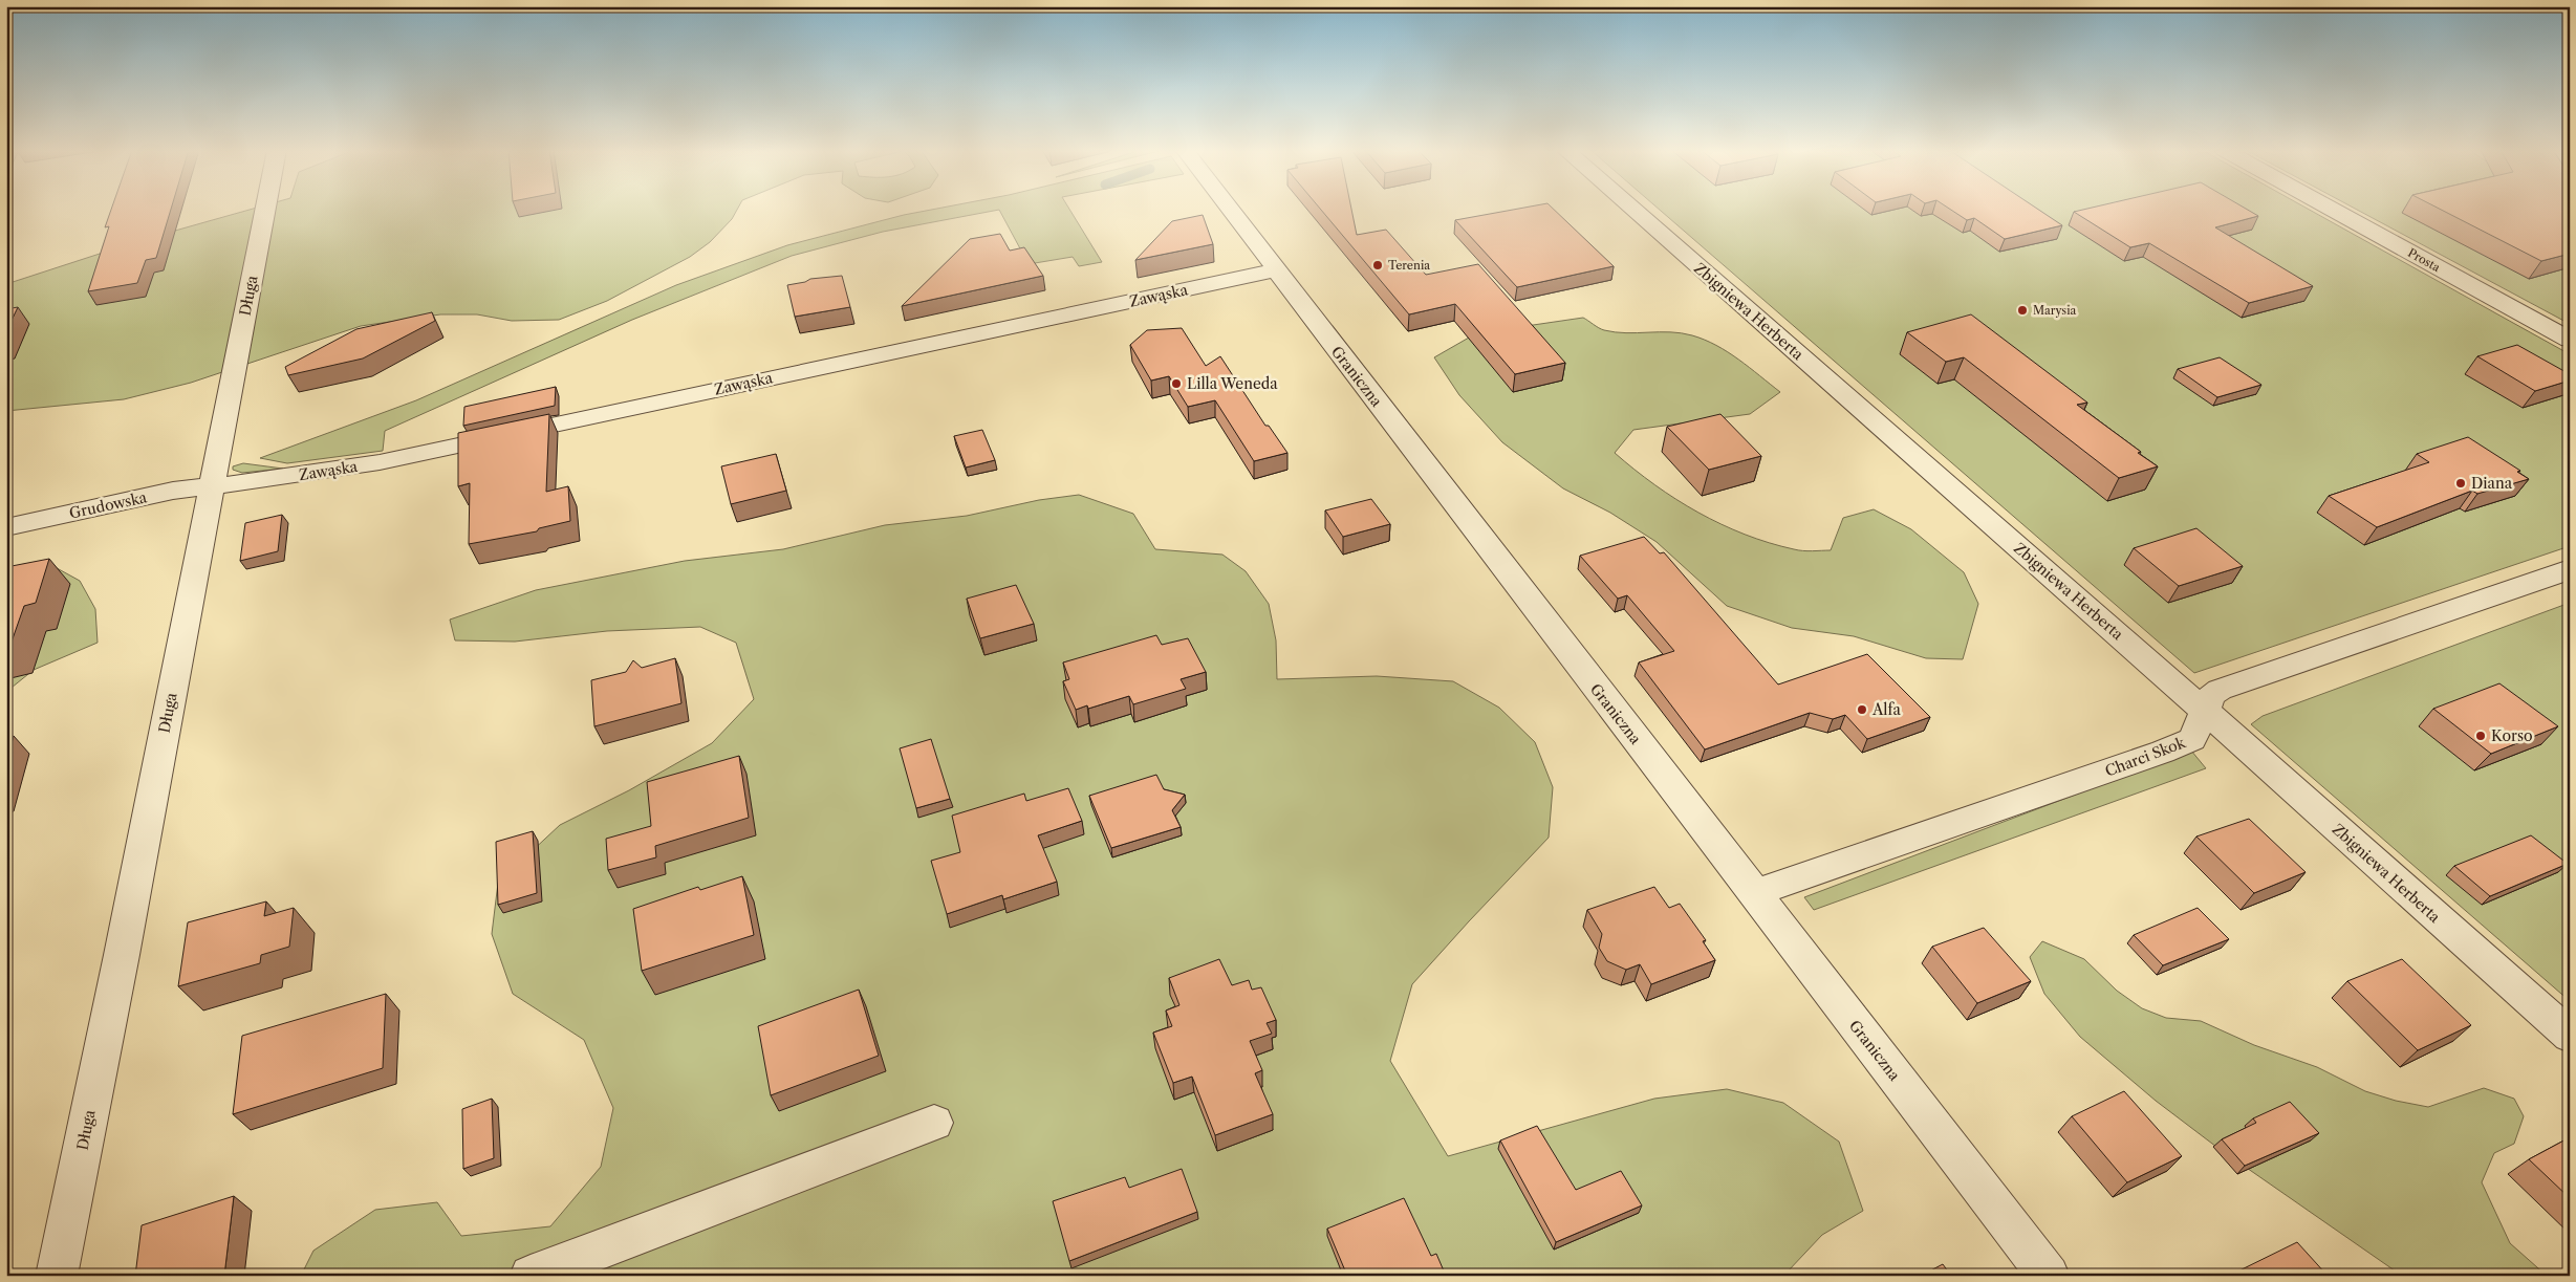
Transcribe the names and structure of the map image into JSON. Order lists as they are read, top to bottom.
{
  "streets": {
    "street": [
      "Prosta",
      "Długa",
      "Zawąska",
      "Zbigniewa Herberta",
      "Graniczna",
      "Grudowska",
      "Charci Skok"
    ]
  },
  "crossings": [
    ["Długa", "Zawąska"],
    ["Długa", "Grudowska"],
    ["Zawąska", "Graniczna"],
    ["Zawąska", "Grudowska"],
    ["Zbigniewa Herberta", "Charci Skok"],
    ["Graniczna", "Charci Skok"]
  ],
  "places": [
    "Terenia",
    "Marysia",
    "Lilla Weneda",
    "Diana",
    "Alfa",
    "Korso"
  ]
}
